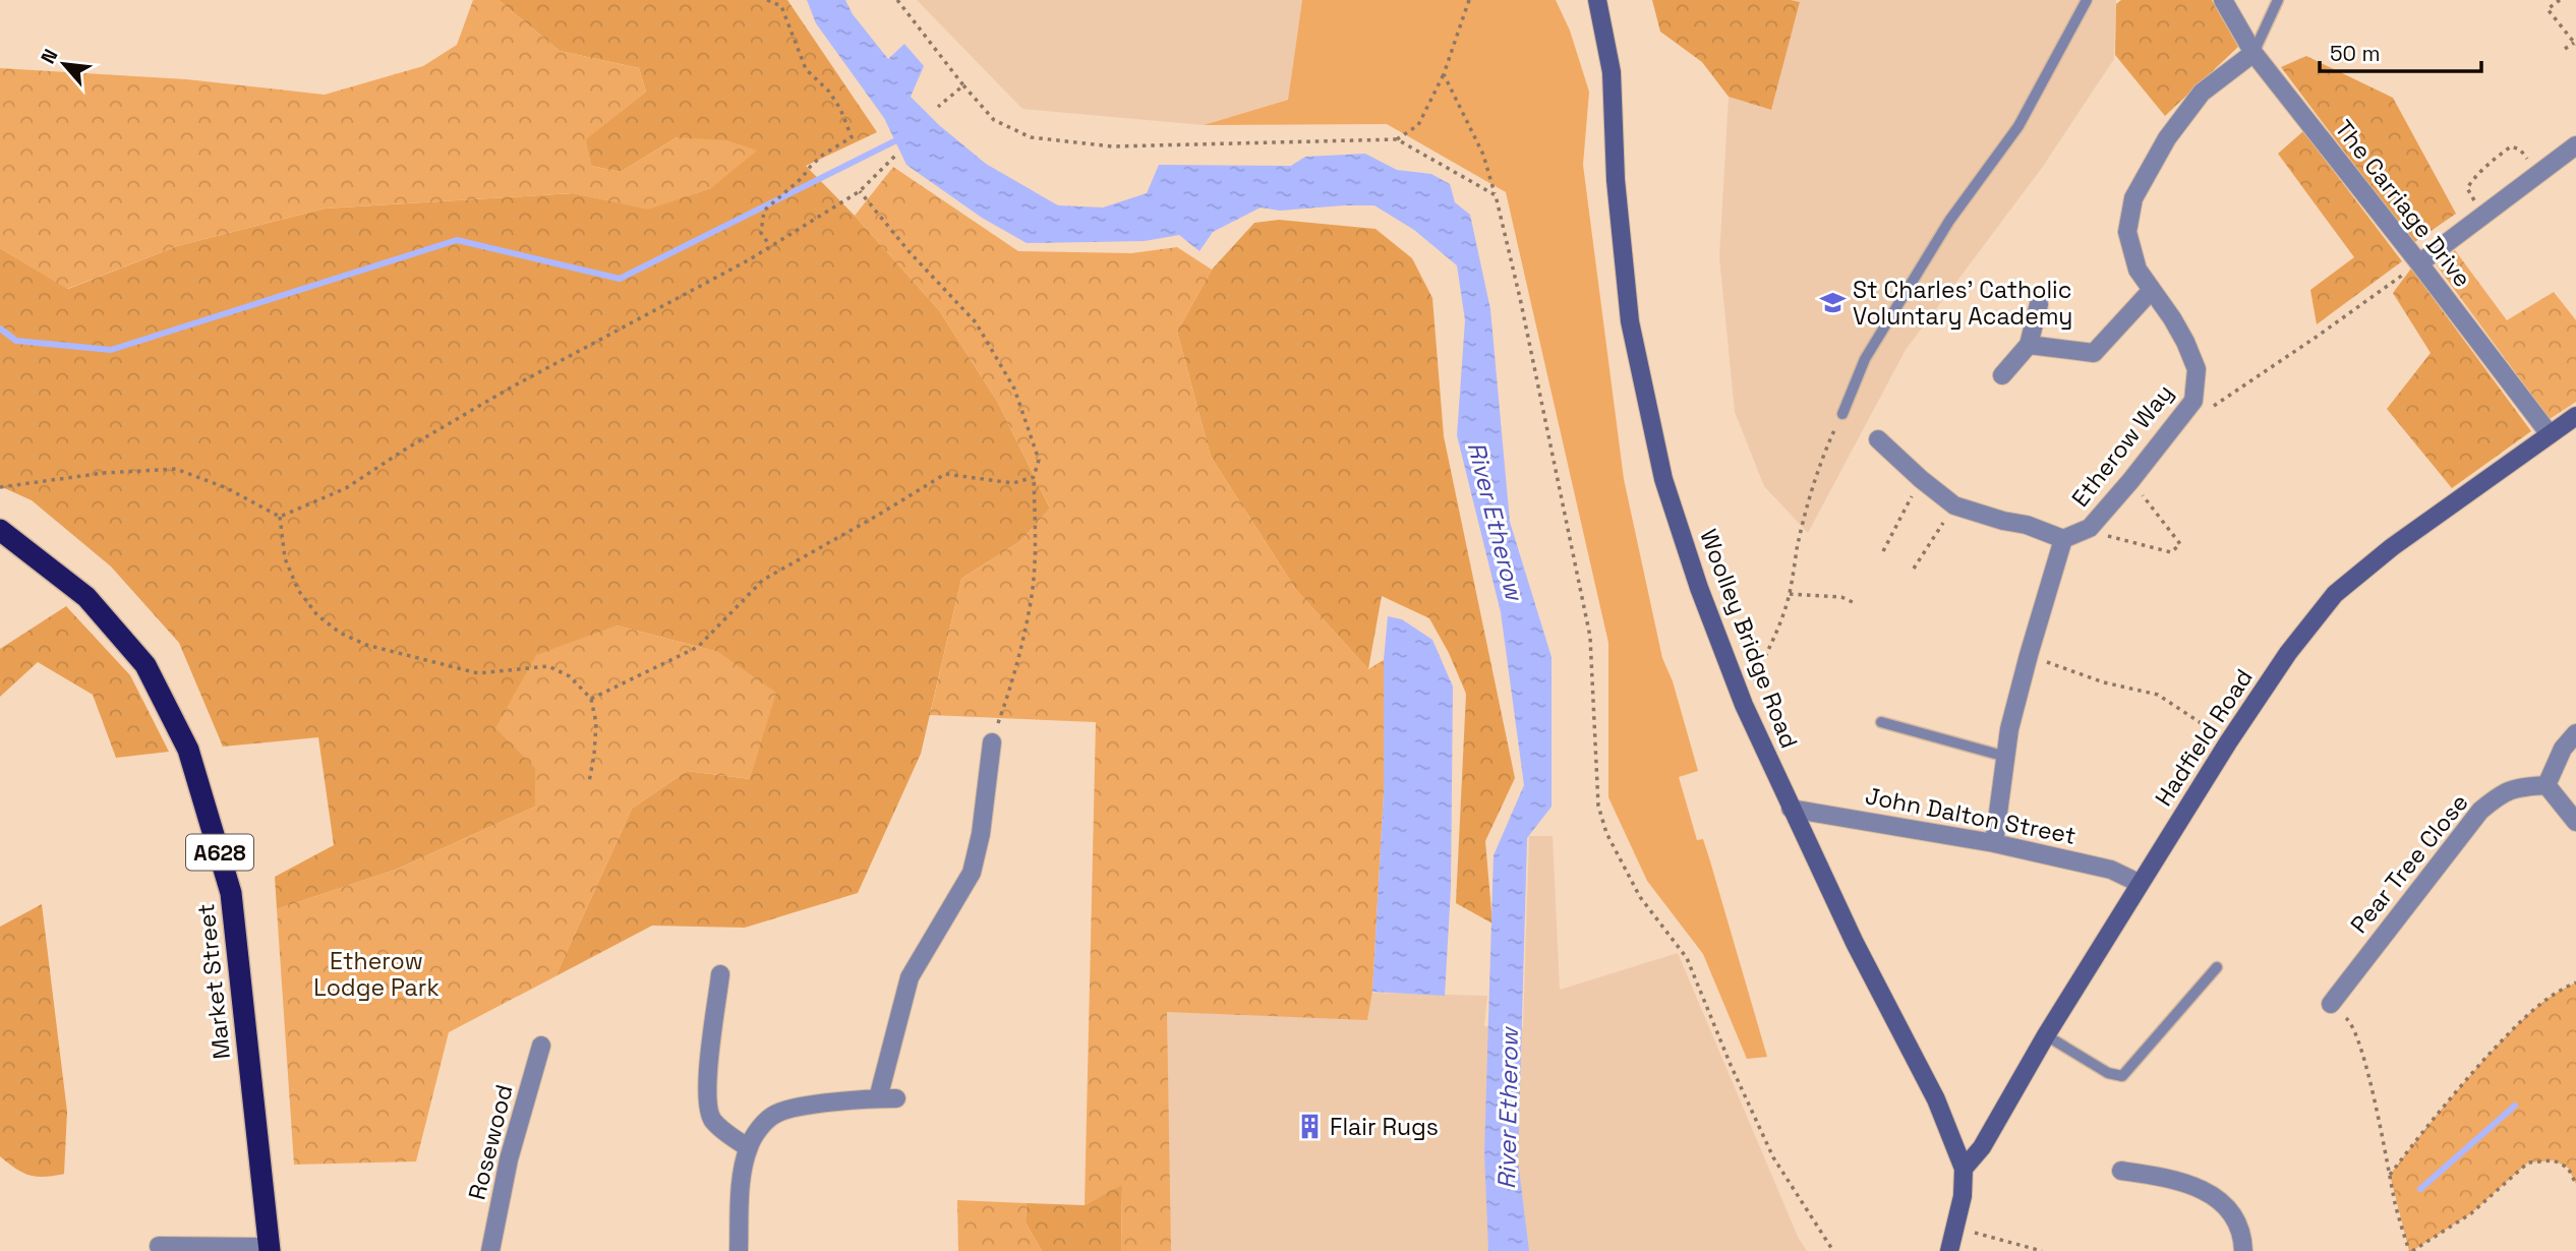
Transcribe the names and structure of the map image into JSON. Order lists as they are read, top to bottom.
{
  "streets": {
    "highway": ["A628", "Market Street"],
    "street": [
      "The Carriage Drive",
      "Etherow Way",
      "Woolley Bridge Road",
      "Hadfield Road",
      "John Dalton Street",
      "Pear Tree Close",
      "Rosewood"
    ]
  },
  "crossings": [
    ["The Carriage Drive", "Etherow Way"],
    ["The Carriage Drive", "Hadfield Road"],
    ["Woolley Bridge Road", "Hadfield Road"],
    ["Woolley Bridge Road", "John Dalton Street"],
    ["Hadfield Road", "John Dalton Street"]
  ],
  "water": ["River Etherow"],
  "parks": ["Etherow Lodge Park"],
  "places": {
    "school or university": ["St Charles' Catholic Voluntary Academy"],
    "building": ["Flair Rugs"]
  },
  "scale_bar": "50 m",
  "north": "top left"
}
